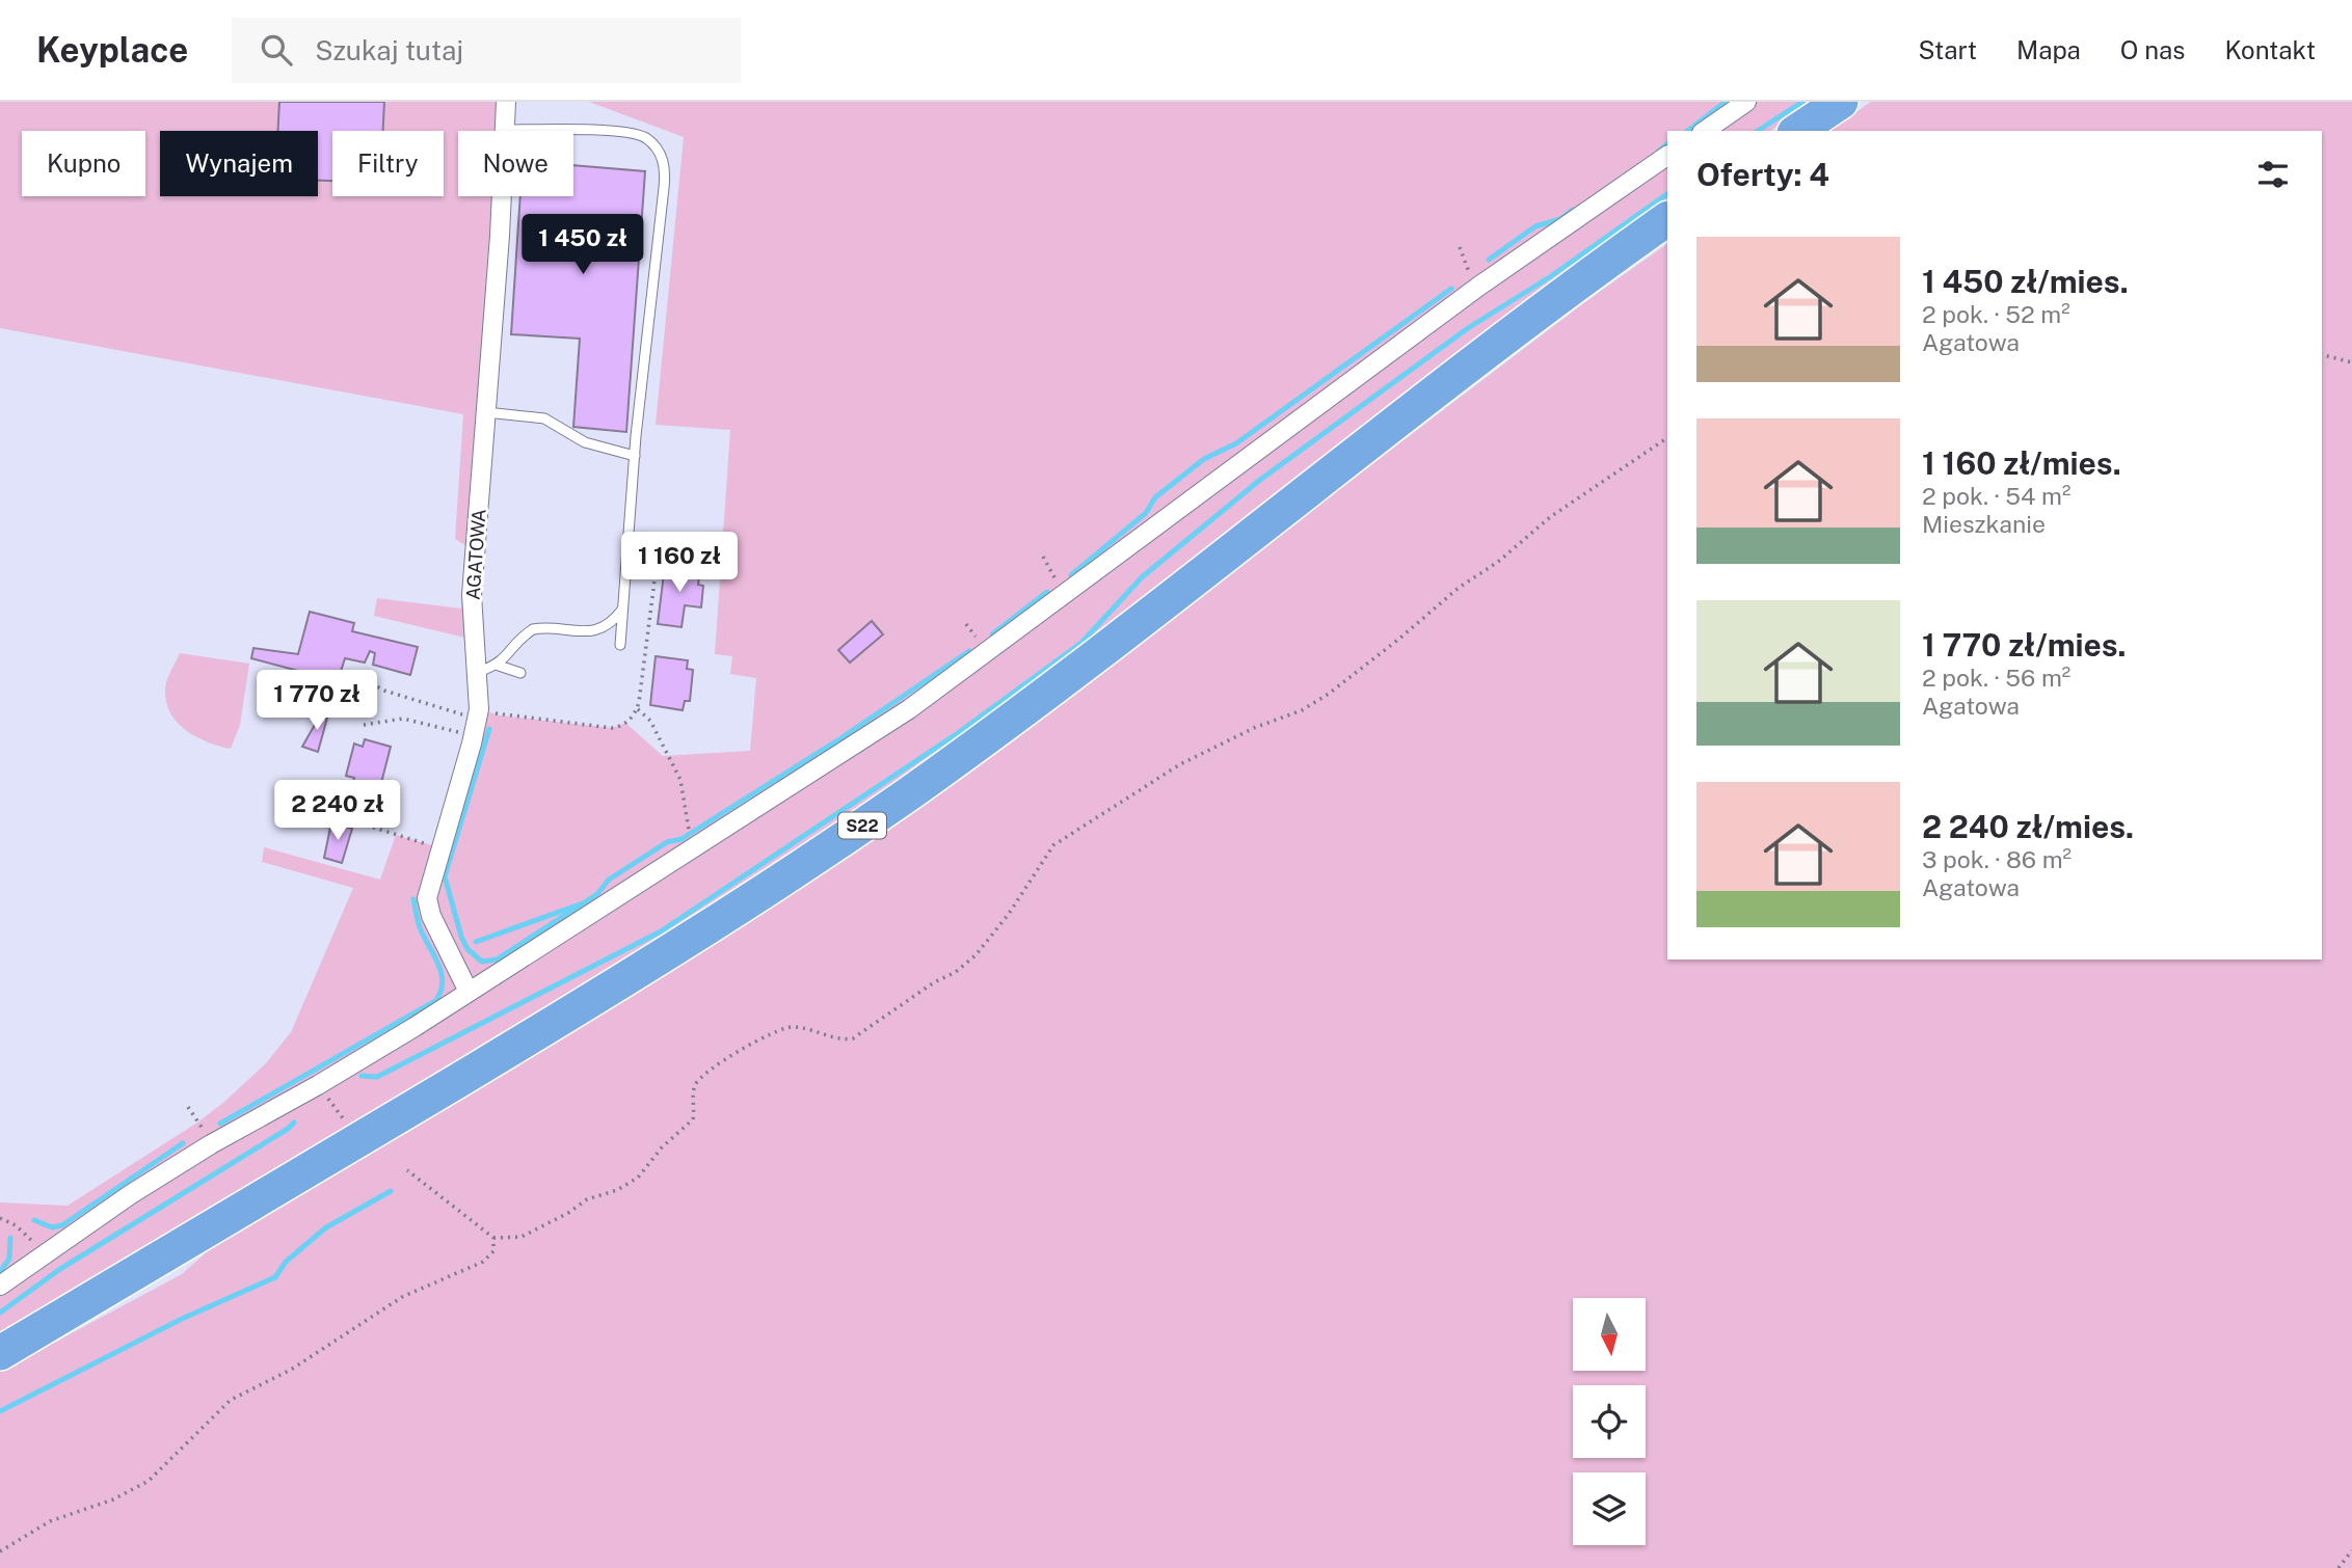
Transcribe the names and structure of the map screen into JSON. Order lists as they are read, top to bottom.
{
  "streets": {
    "highway": ["S22"],
    "street": ["AGATOWA"]
  },
  "north": "bottom",
  "page": {
    "header": "Keyplace",
    "search": "Szukaj tutaj",
    "nav": [
      "Start",
      "Mapa",
      "O nas",
      "Kontakt"
    ],
    "chip": [
      "Kupno",
      "Wynajem",
      "Filtry",
      "Nowe"
    ],
    "heading": "Oferty: 4",
    "price": [
      "1 450 zł",
      "1 160 zł",
      "1 770 zł",
      "2 240 zł"
    ],
    "list": [
      {
        "name": "1 450 zł/mies.",
        "note": "2 pok. · 52 m² · Agatowa"
      },
      {
        "name": "1 160 zł/mies.",
        "note": "2 pok. · 54 m² · Mieszkanie"
      },
      {
        "name": "1 770 zł/mies.",
        "note": "2 pok. · 56 m² · Agatowa"
      },
      {
        "name": "2 240 zł/mies.",
        "note": "3 pok. · 86 m² · Agatowa"
      }
    ]
  }
}
